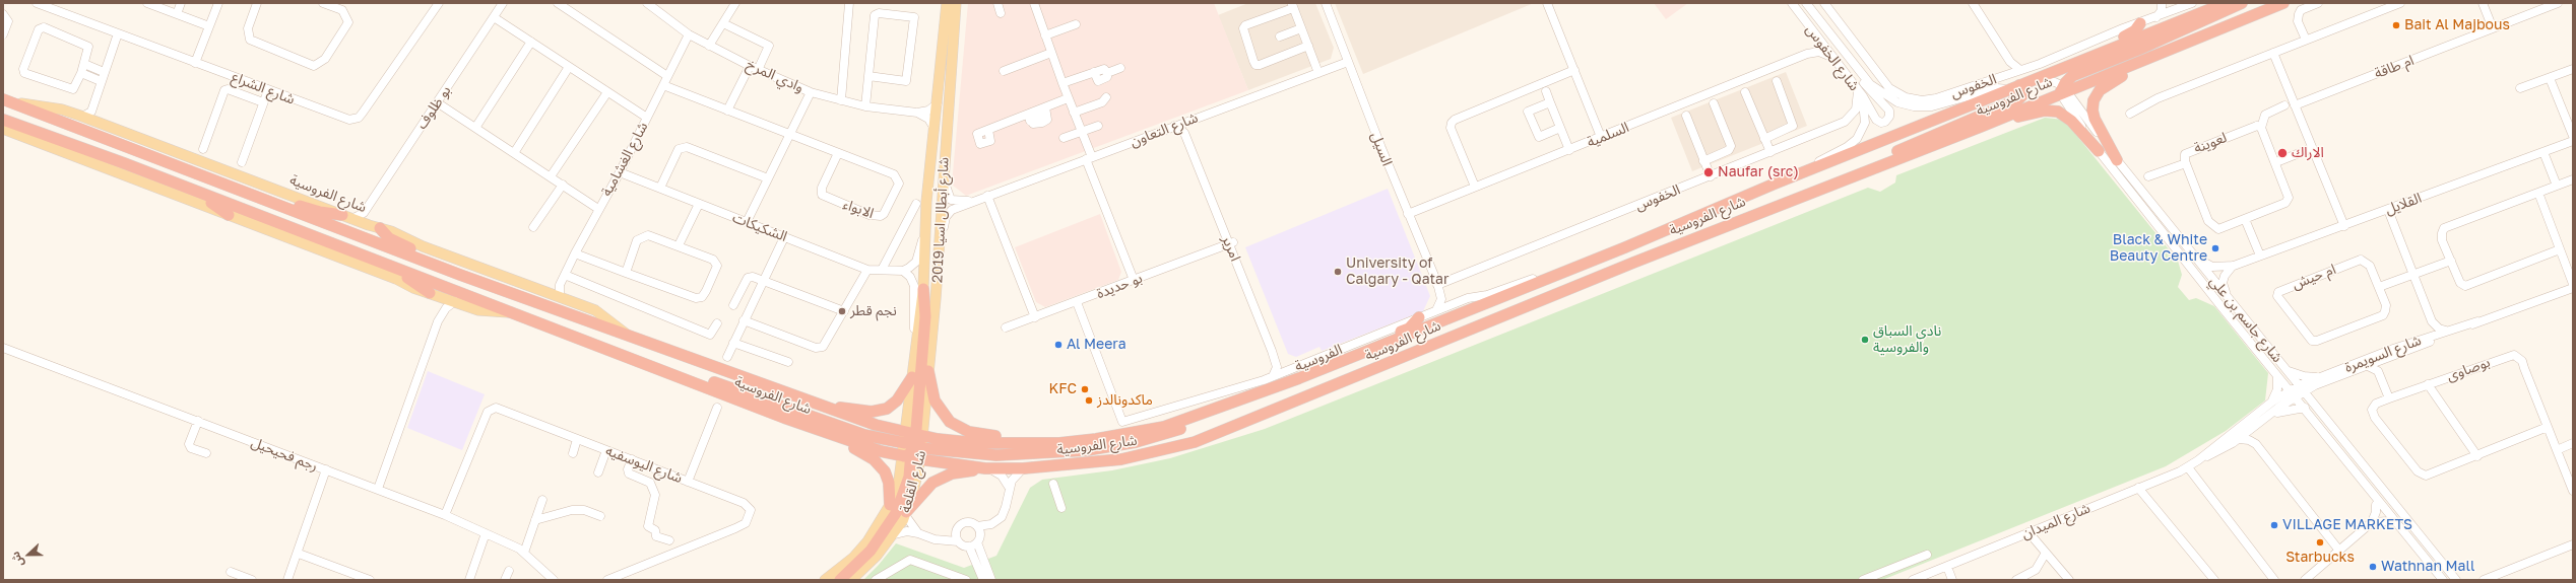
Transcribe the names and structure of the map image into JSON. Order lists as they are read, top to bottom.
{
  "streets": {
    "highway": ["شارع الفروسية"],
    "main road": ["شارع أبطال اسيا 2019", "شارع القلعة"],
    "street": [
      "شارع الخفوس",
      "ام طاقة",
      "وادي المرخ",
      "الخفوس",
      "شارع الشراع",
      "بو ظلوف",
      "شارع التعاون",
      "السلمية",
      "لعوينة",
      "السيل",
      "شارع الغشامية",
      "القلايل",
      "الابواء",
      "الشكيكات",
      "امرير",
      "ام حيش",
      "بو حديدة",
      "شارع جاسم بن علي",
      "شارع السويمرة",
      "الفروسية",
      "بوصاوى",
      "رجم فحيحيل",
      "شارع اليوسفيه",
      "شارع الميدان"
    ]
  },
  "crossings": [
    ["شارع الخفوس", "الخفوس"],
    ["شارع الخفوس", "شارع الفروسية"],
    ["شارع الخفوس", "السلمية"],
    ["وادي المرخ", "شارع الغشامية"],
    ["الخفوس", "السيل"],
    ["شارع الفروسية", "بو ظلوف"],
    ["شارع الفروسية", "شارع الغشامية"],
    ["شارع الفروسية", "شارع أبطال اسيا 2019"],
    ["شارع الفروسية", "شارع جاسم بن علي"],
    ["شارع الفروسية", "الفروسية"],
    ["شارع الفروسية", "شارع القلعة"],
    ["شارع التعاون", "السيل"],
    ["شارع التعاون", "شارع أبطال اسيا 2019"],
    ["شارع التعاون", "امرير"],
    ["السلمية", "السيل"],
    ["شارع الغشامية", "الابواء"],
    ["شارع الغشامية", "الشكيكات"],
    ["القلايل", "شارع جاسم بن علي"],
    ["شارع أبطال اسيا 2019", "شارع القلعة"],
    ["امرير", "بو حديدة"],
    ["امرير", "الفروسية"],
    ["بو حديدة", "الفروسية"],
    ["شارع جاسم بن علي", "شارع السويمرة"],
    ["شارع جاسم بن علي", "شارع الميدان"],
    ["شارع السويمرة", "شارع الميدان"],
    ["رجم فحيحيل", "شارع اليوسفيه"]
  ],
  "places": [
    "Bait Al Majbous",
    "الاراك",
    "Naufar (src)",
    "Black & White Beauty Centre",
    "University of Calgary - Qatar",
    "نجم قطر",
    "نادي السباق والفروسية",
    "Al Meera",
    "KFC",
    "ماكدونالدز",
    "VILLAGE MARKETS",
    "Starbucks",
    "Wathnan Mall"
  ],
  "north": "left"
}
